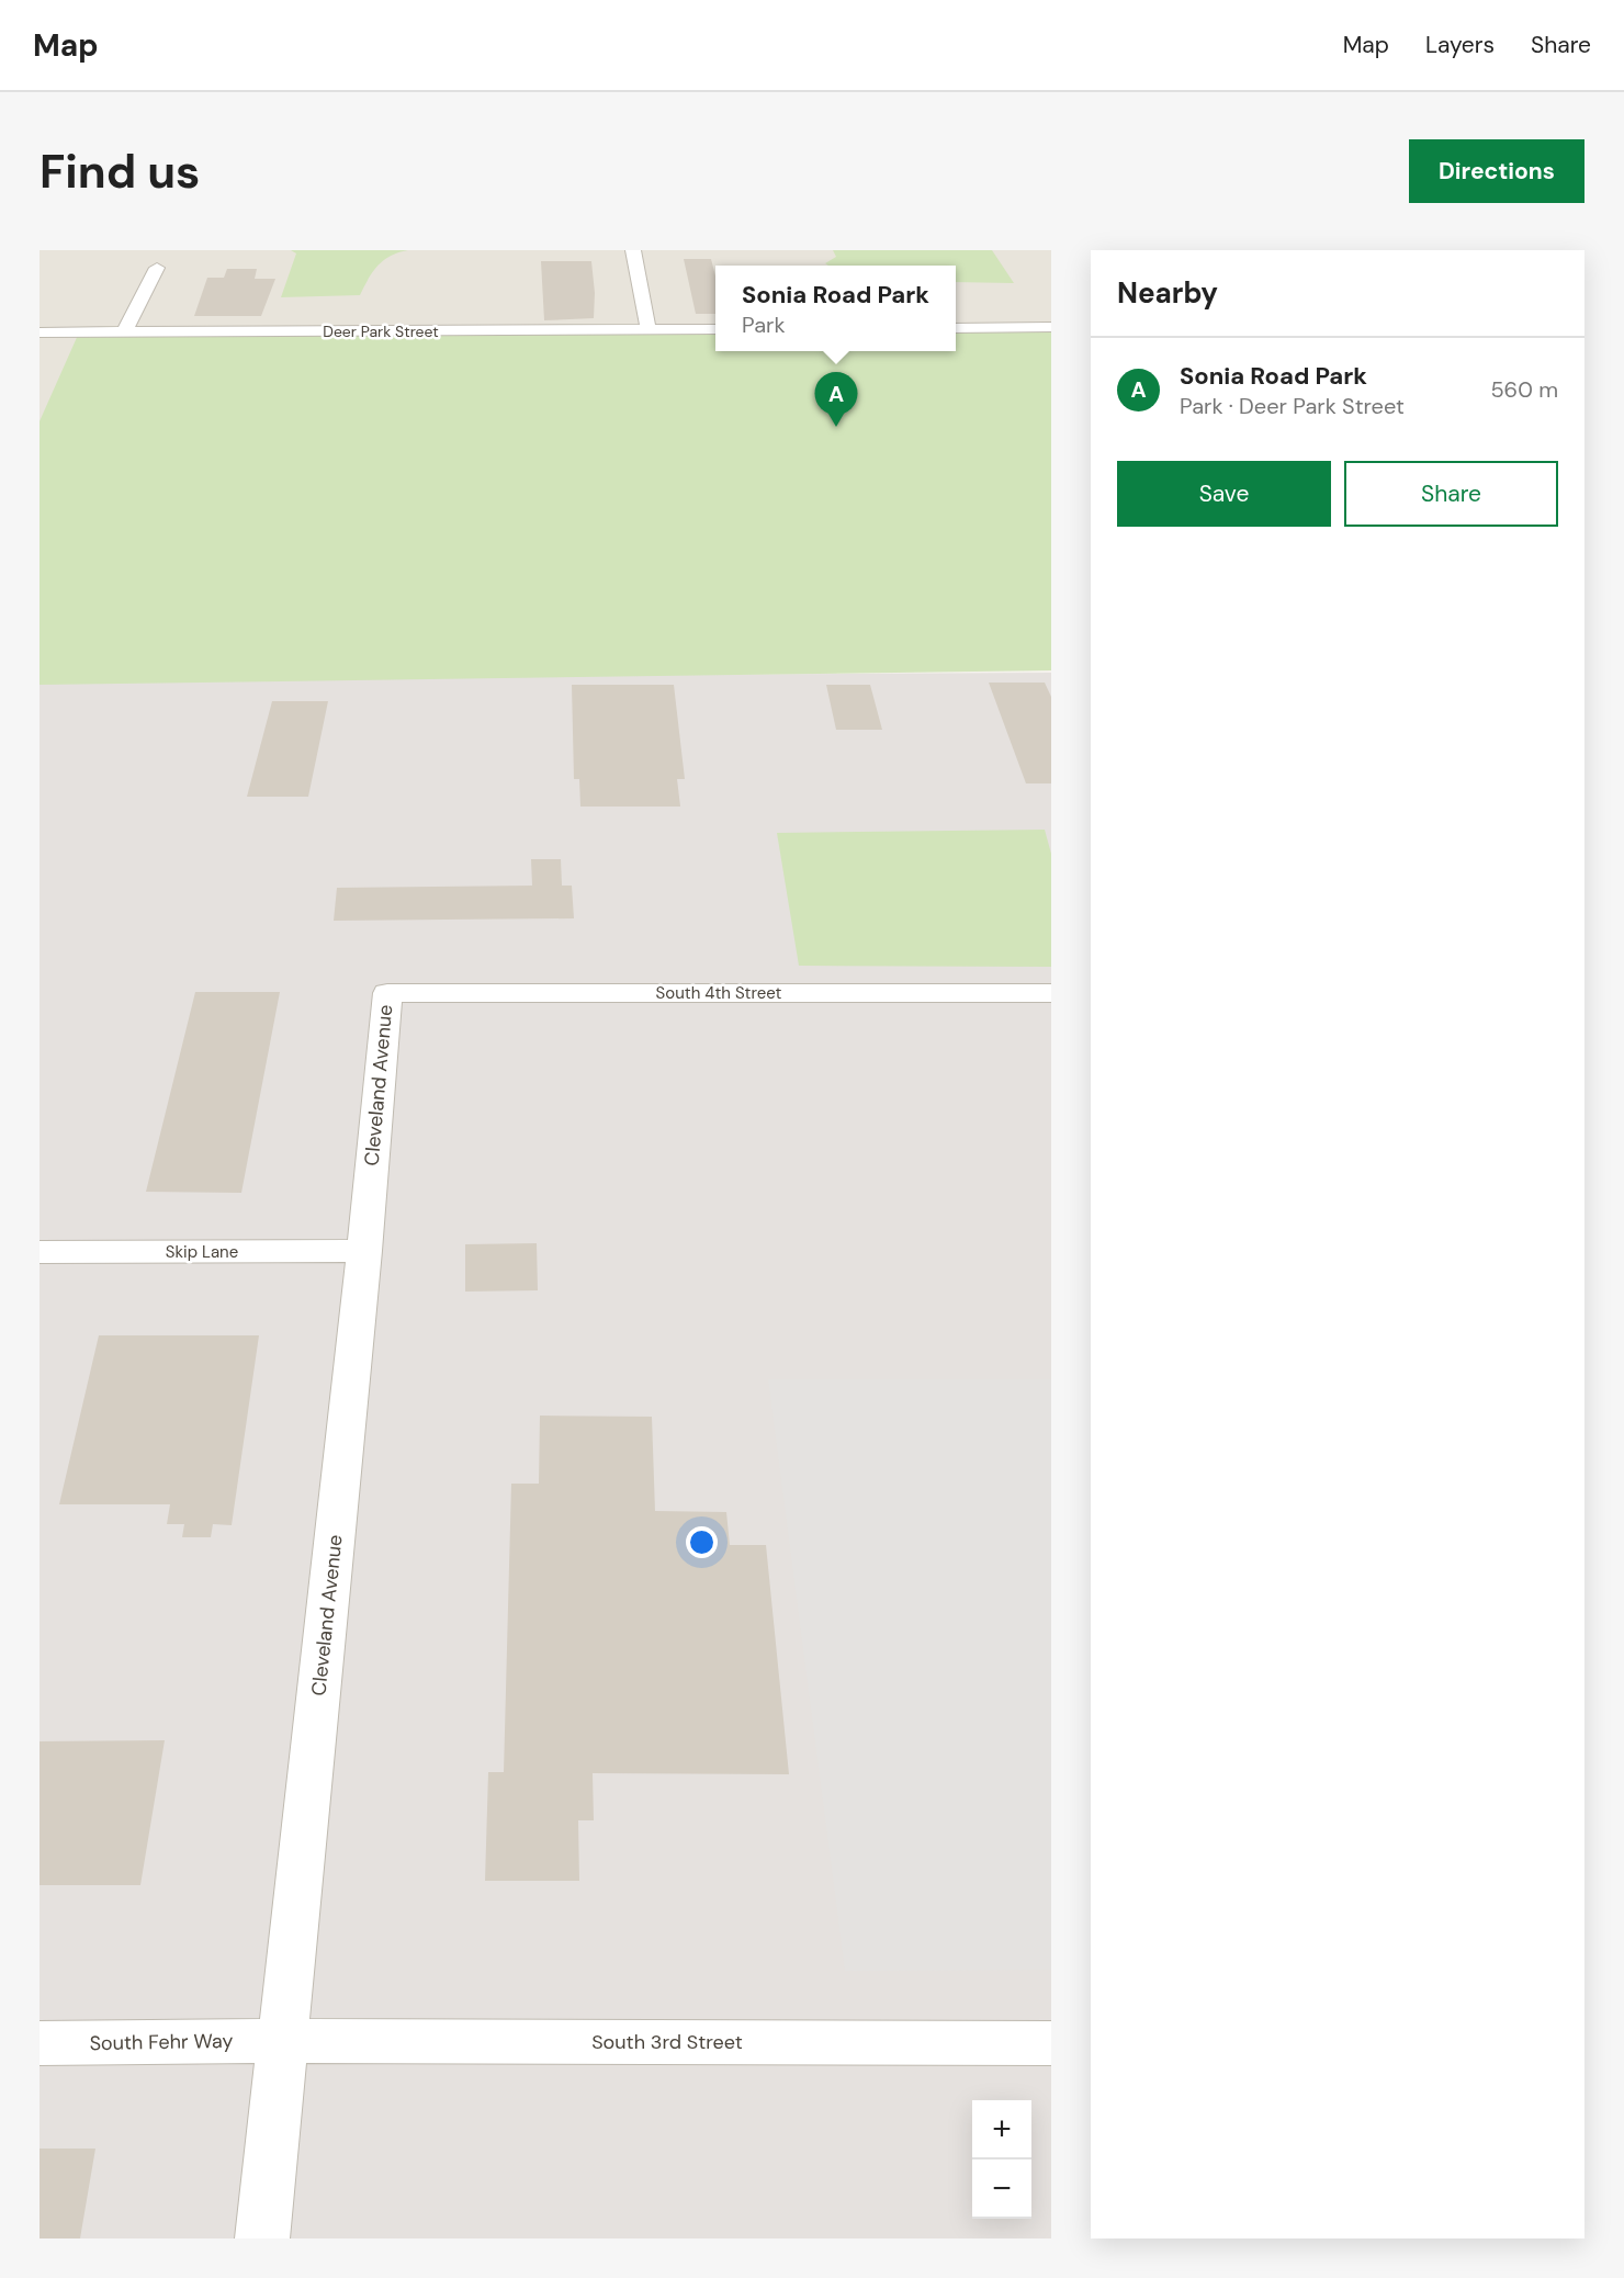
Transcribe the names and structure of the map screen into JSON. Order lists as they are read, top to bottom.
{
  "streets": {
    "street": [
      "Deer Park Street",
      "South 4th Street",
      "Cleveland Avenue",
      "Skip Lane",
      "South Fehr Way",
      "South 3rd Street"
    ]
  },
  "crossings": [
    ["South 4th Street", "Cleveland Avenue"],
    ["Cleveland Avenue", "Skip Lane"],
    ["Cleveland Avenue", "South Fehr Way"],
    ["Cleveland Avenue", "South 3rd Street"],
    ["South Fehr Way", "South 3rd Street"]
  ],
  "page": {
    "header": "Map",
    "nav": ["Map", "Layers", "Share"],
    "buttons": [
      "Directions",
      ["Save", "Share"]
    ],
    "title": "Find us",
    "heading": "Nearby",
    "popup": ["Sonia Road Park", "Park"],
    "list": [
      {
        "mark": "A",
        "name": "Sonia Road Park",
        "note": "Park · Deer Park Street",
        "value": "560 m"
      }
    ],
    "pins": "A",
    "map_buttons": ["+", "−"]
  }
}
